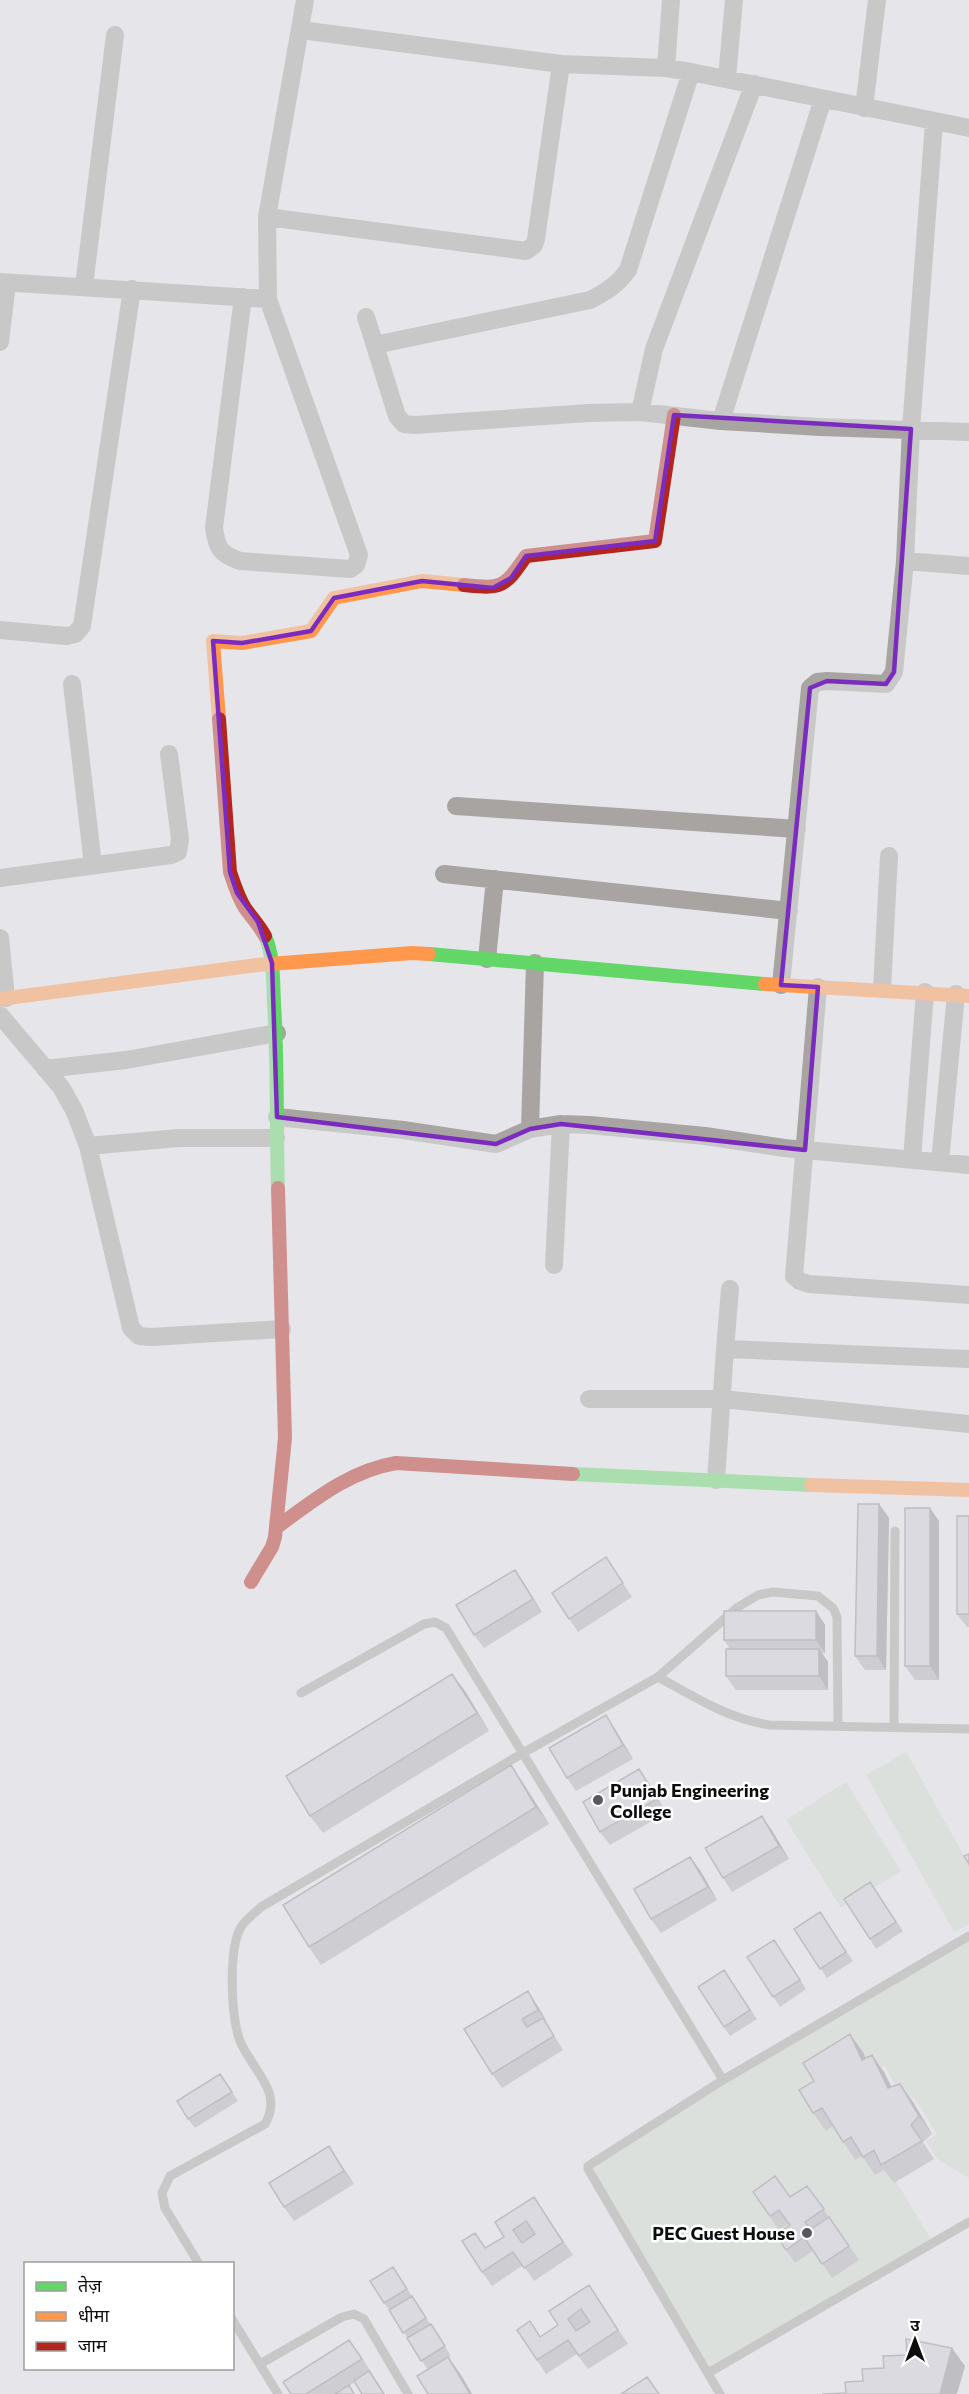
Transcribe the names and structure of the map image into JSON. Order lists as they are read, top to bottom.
{
  "places": ["Punjab Engineering College", "PEC Guest House"],
  "legend": ["तेज़", "धीमा", "जाम"],
  "north": "top"
}
